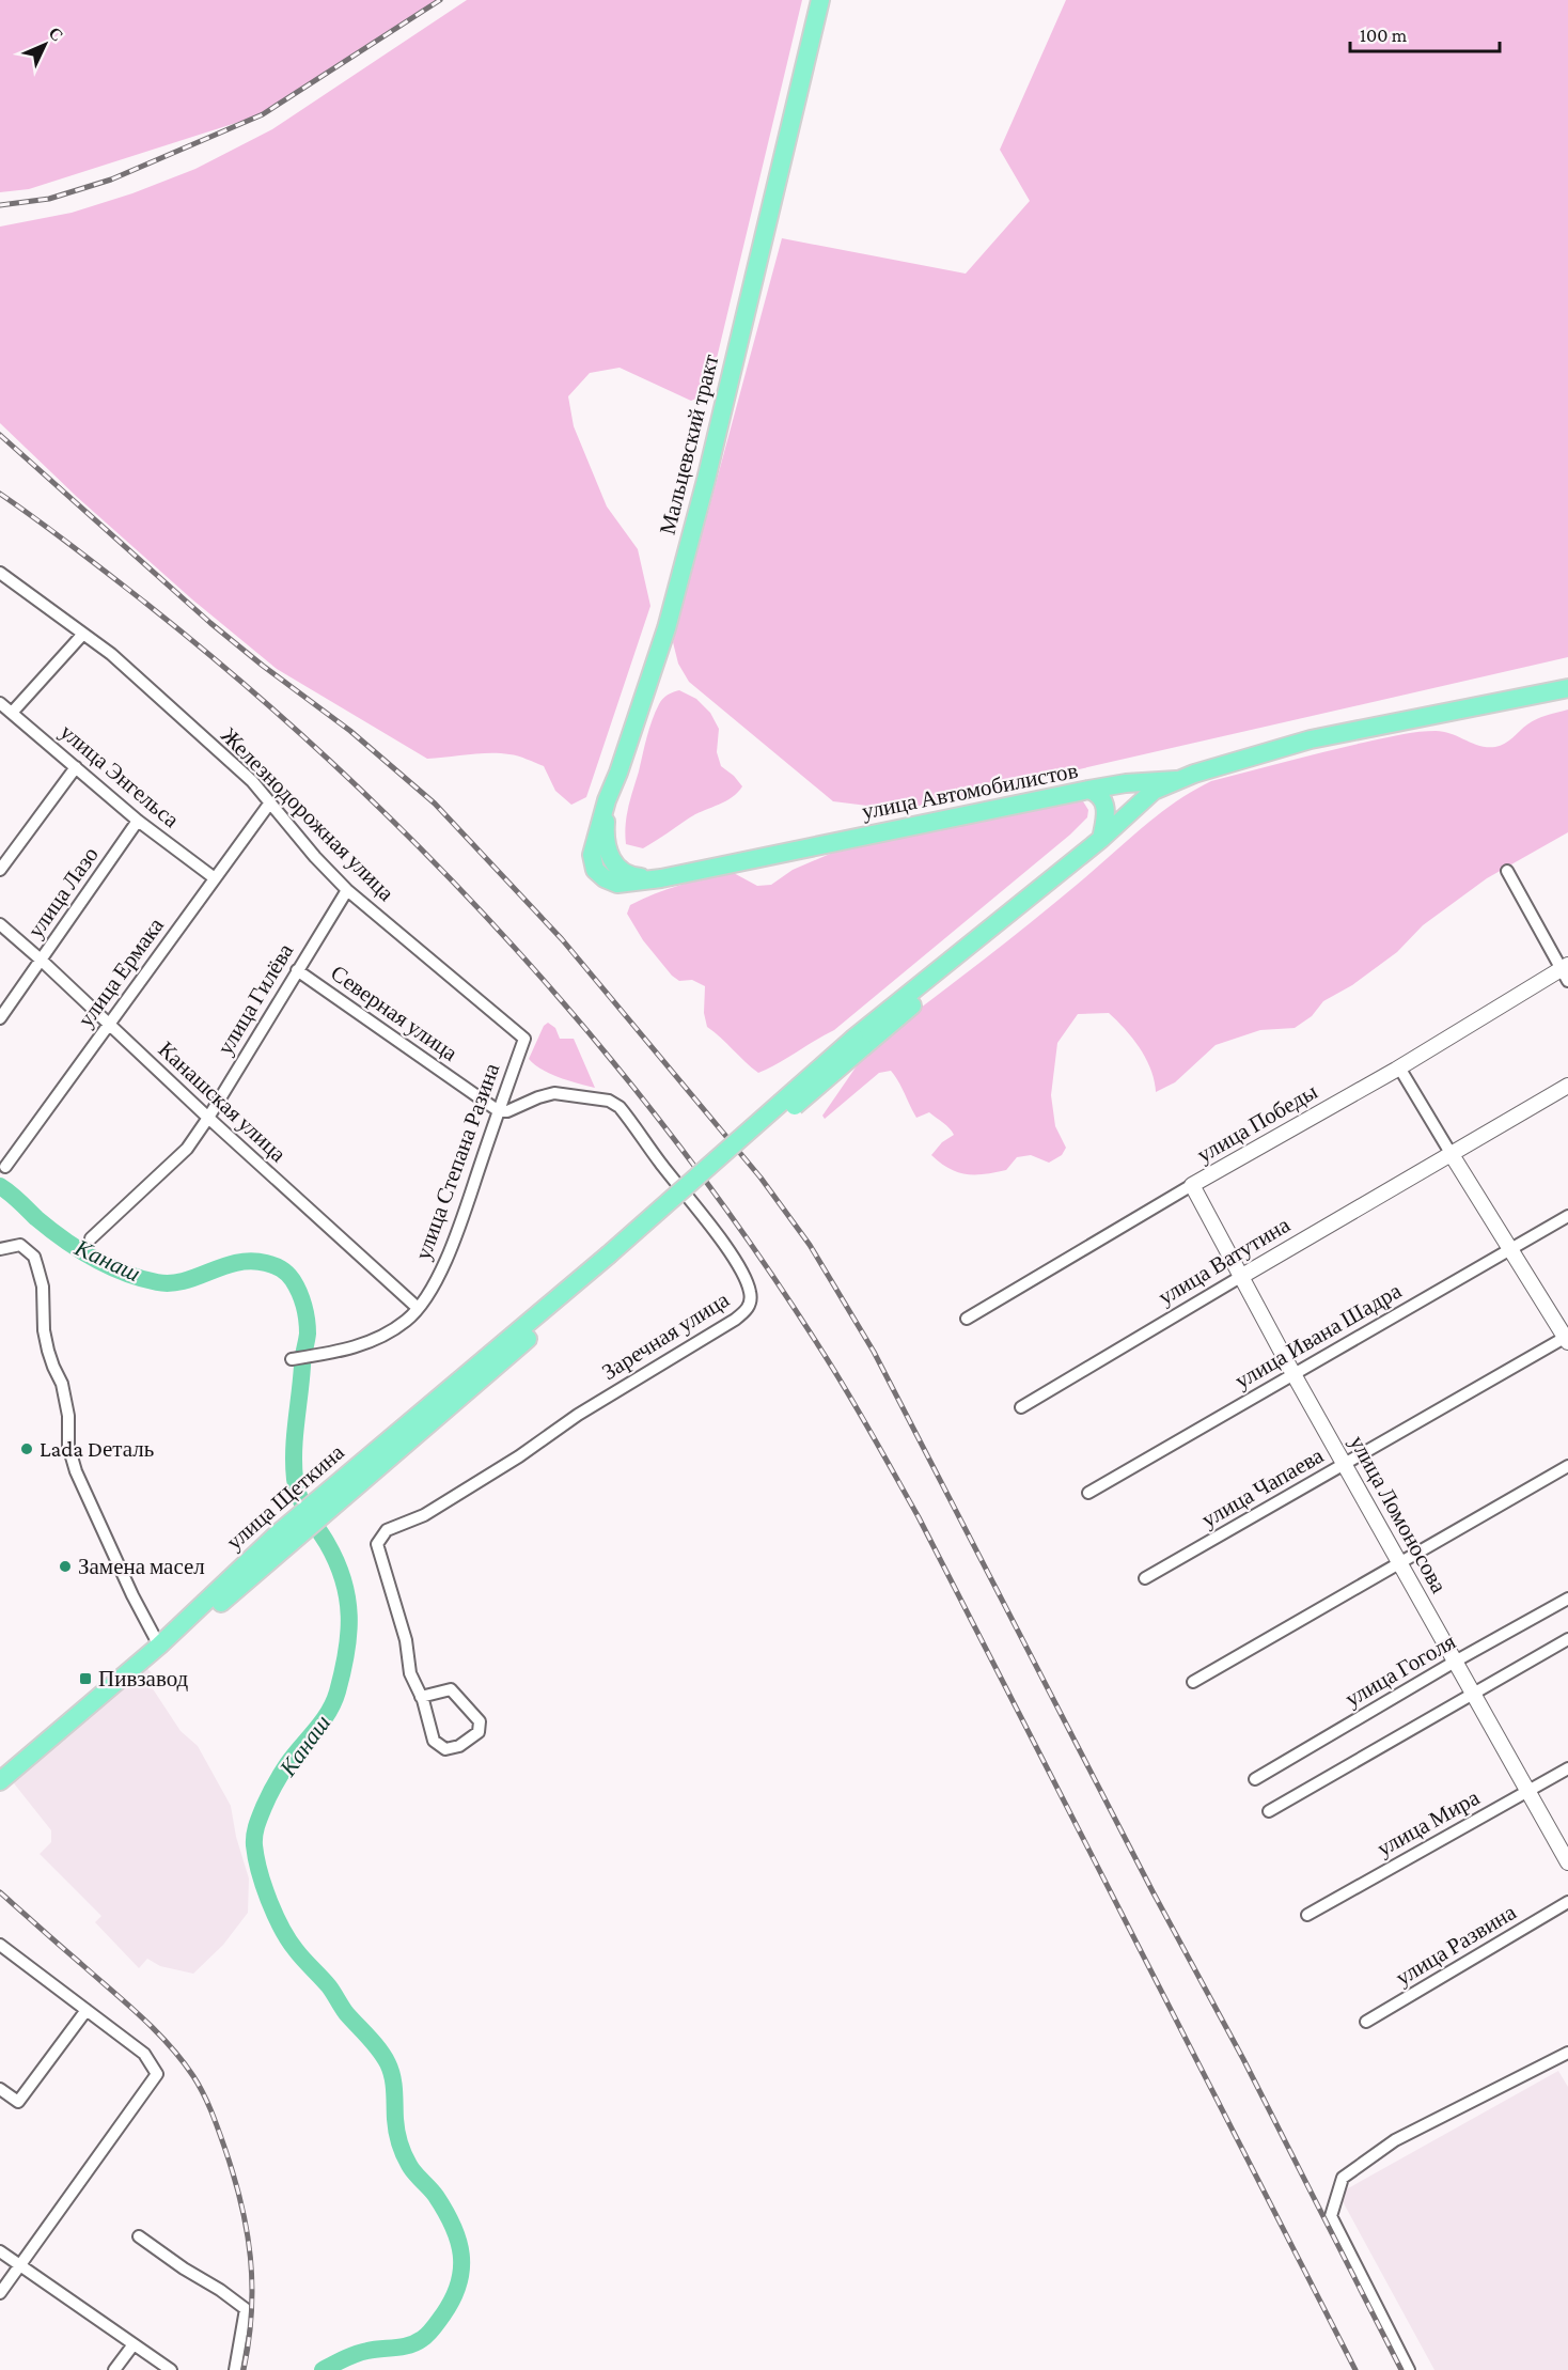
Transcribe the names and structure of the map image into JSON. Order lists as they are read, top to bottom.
{
  "streets": {
    "main road": ["Мальцевский тракт", "улица Автомобилистов", "улица Щеткина"],
    "street": [
      "улица Энгельса",
      "Железнодорожная улица",
      "улица Лазо",
      "улица Ермака",
      "улица Гилёва",
      "Северная улица",
      "Канашская улица",
      "улица Победы",
      "улица Степана Разина",
      "улица Ватутина",
      "Заречная улица",
      "улица Ивана Шадра",
      "улица Чапаева",
      "улица Ломоносова",
      "улица Гоголя",
      "улица Мира",
      "улица Развина"
    ]
  },
  "crossings": [
    ["Мальцевский тракт", "улица Автомобилистов"],
    ["улица Энгельса", "улица Лазо"],
    ["улица Энгельса", "улица Ермака"],
    ["Железнодорожная улица", "улица Ермака"],
    ["Железнодорожная улица", "улица Гилёва"],
    ["Железнодорожная улица", "улица Степана Разина"],
    ["улица Лазо", "Канашская улица"],
    ["улица Ермака", "Канашская улица"],
    ["улица Гилёва", "Северная улица"],
    ["улица Гилёва", "Канашская улица"],
    ["Северная улица", "улица Степана Разина"],
    ["Северная улица", "Заречная улица"],
    ["Канашская улица", "улица Степана Разина"],
    ["улица Победы", "улица Ломоносова"],
    ["улица Степана Разина", "Заречная улица"],
    ["улица Ватутина", "улица Ломоносова"],
    ["улица Ивана Шадра", "улица Ломоносова"],
    ["улица Чапаева", "улица Ломоносова"],
    ["улица Ломоносова", "улица Гоголя"],
    ["улица Ломоносова", "улица Мира"]
  ],
  "water": ["Канаш"],
  "places": {
    "other": ["Lada Dеталь", "Замена масел"],
    "transit": ["Пивзавод"]
  },
  "scale_bar": "100 m",
  "north": "top right"
}
